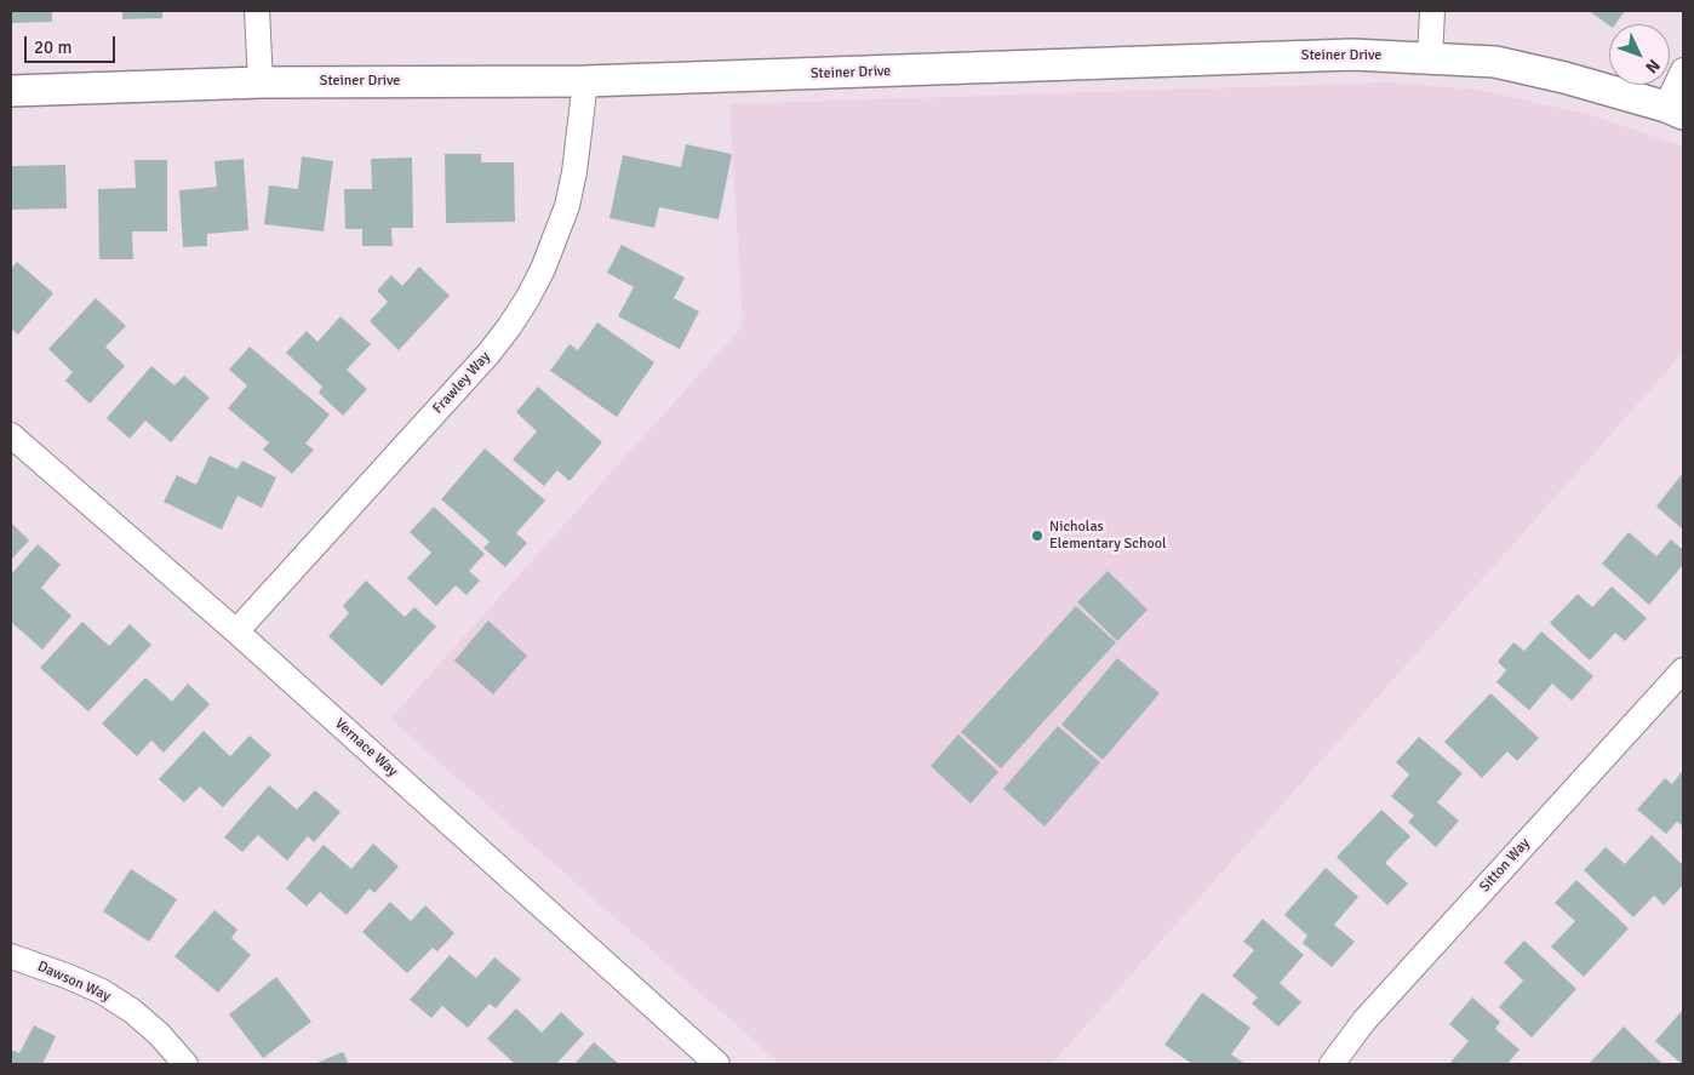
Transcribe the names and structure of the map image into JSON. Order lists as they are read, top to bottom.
{
  "streets": {
    "street": [
      "Steiner Drive",
      "Frawley Way",
      "Vernace Way",
      "Sitton Way",
      "Dawson Way"
    ]
  },
  "crossings": [
    ["Steiner Drive", "Frawley Way"],
    ["Frawley Way", "Vernace Way"]
  ],
  "places": ["Nicholas Elementary School"],
  "scale_bar": "20 m",
  "north": "bottom right"
}
